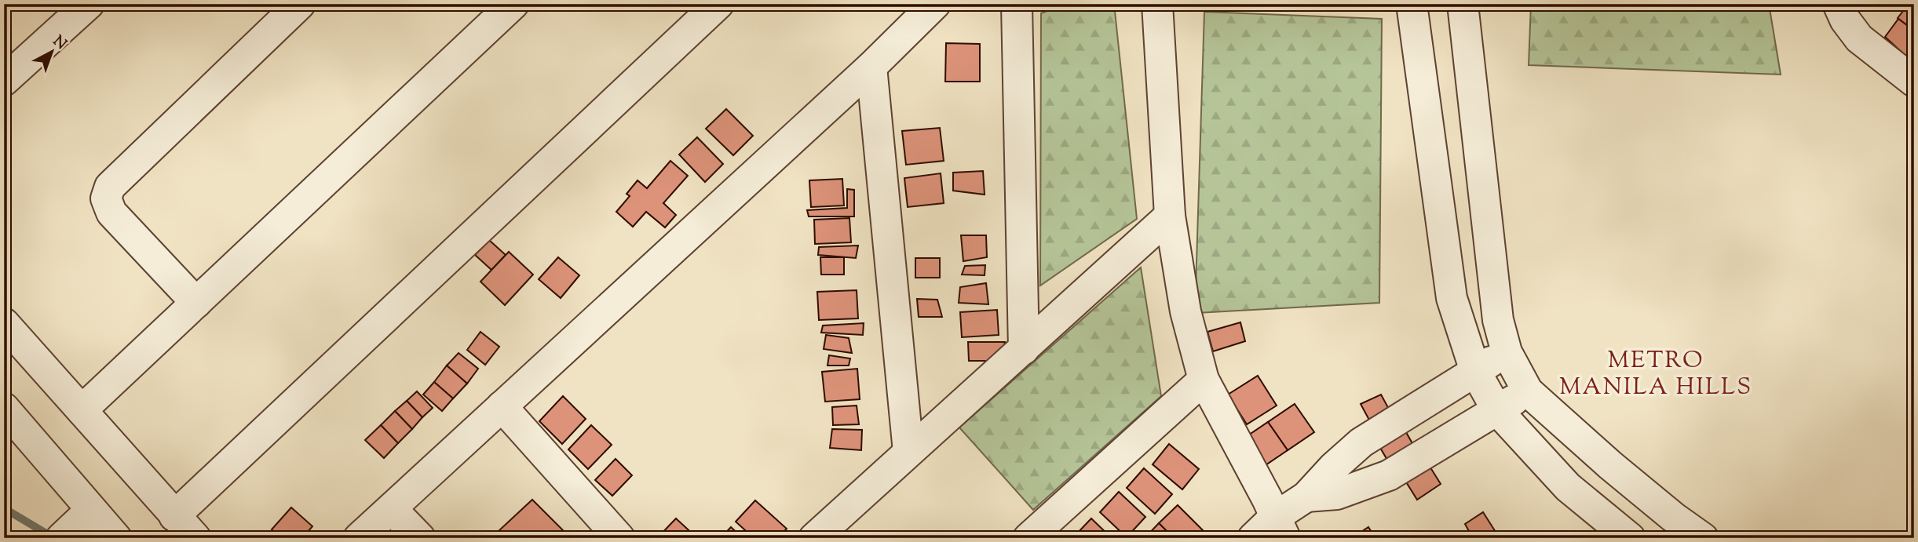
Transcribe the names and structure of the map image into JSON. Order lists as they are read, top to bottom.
{
  "districts": ["METRO MANILA HILLS"],
  "north": "top right"
}
